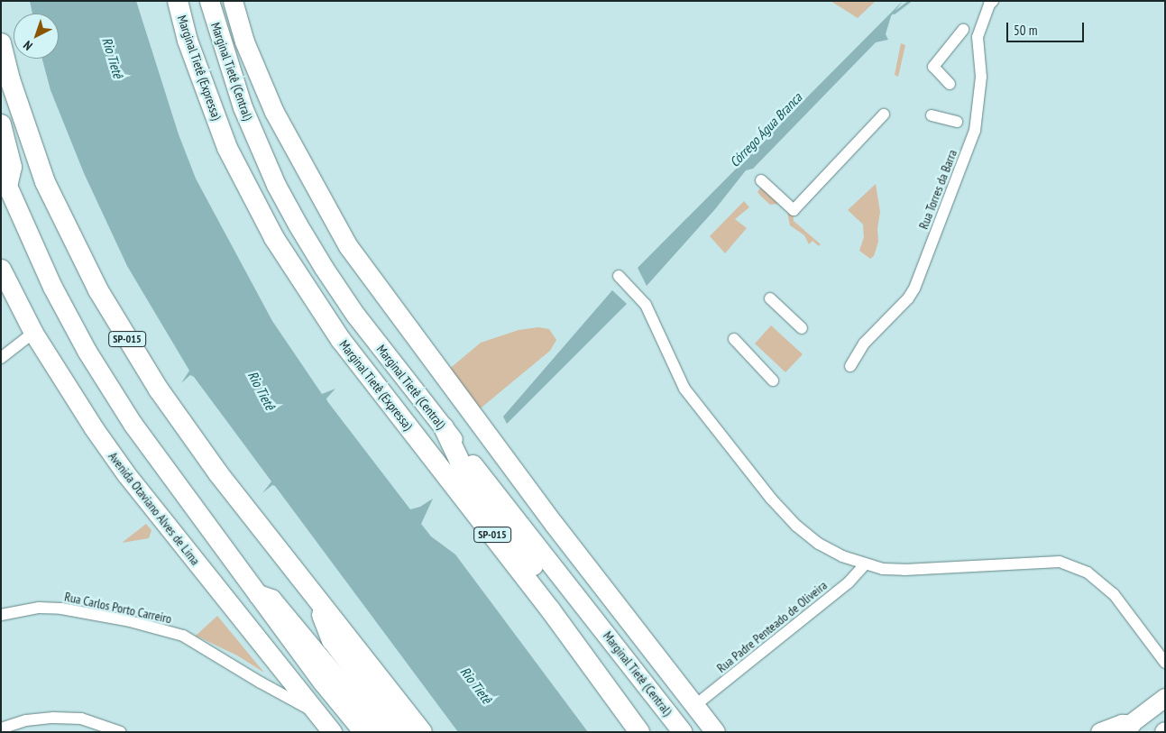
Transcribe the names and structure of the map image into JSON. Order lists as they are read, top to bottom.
{
  "streets": {
    "highway": [
      "Marginal Tietê (Expressa)",
      "Marginal Tietê (Central)",
      "SP-015",
      "Avenida Otaviano Alves de Lima"
    ],
    "street": ["Rua Torres da Barra", "Rua Carlos Porto Carreiro", "Rua Padre Penteado de Oliveira"]
  },
  "crossings": [
    ["Avenida Otaviano Alves de Lima", "Rua Carlos Porto Carreiro"]
  ],
  "water": ["Rio Tietê", "Córrego Água Branca"],
  "scale_bar": "50 m",
  "north": "bottom left"
}
